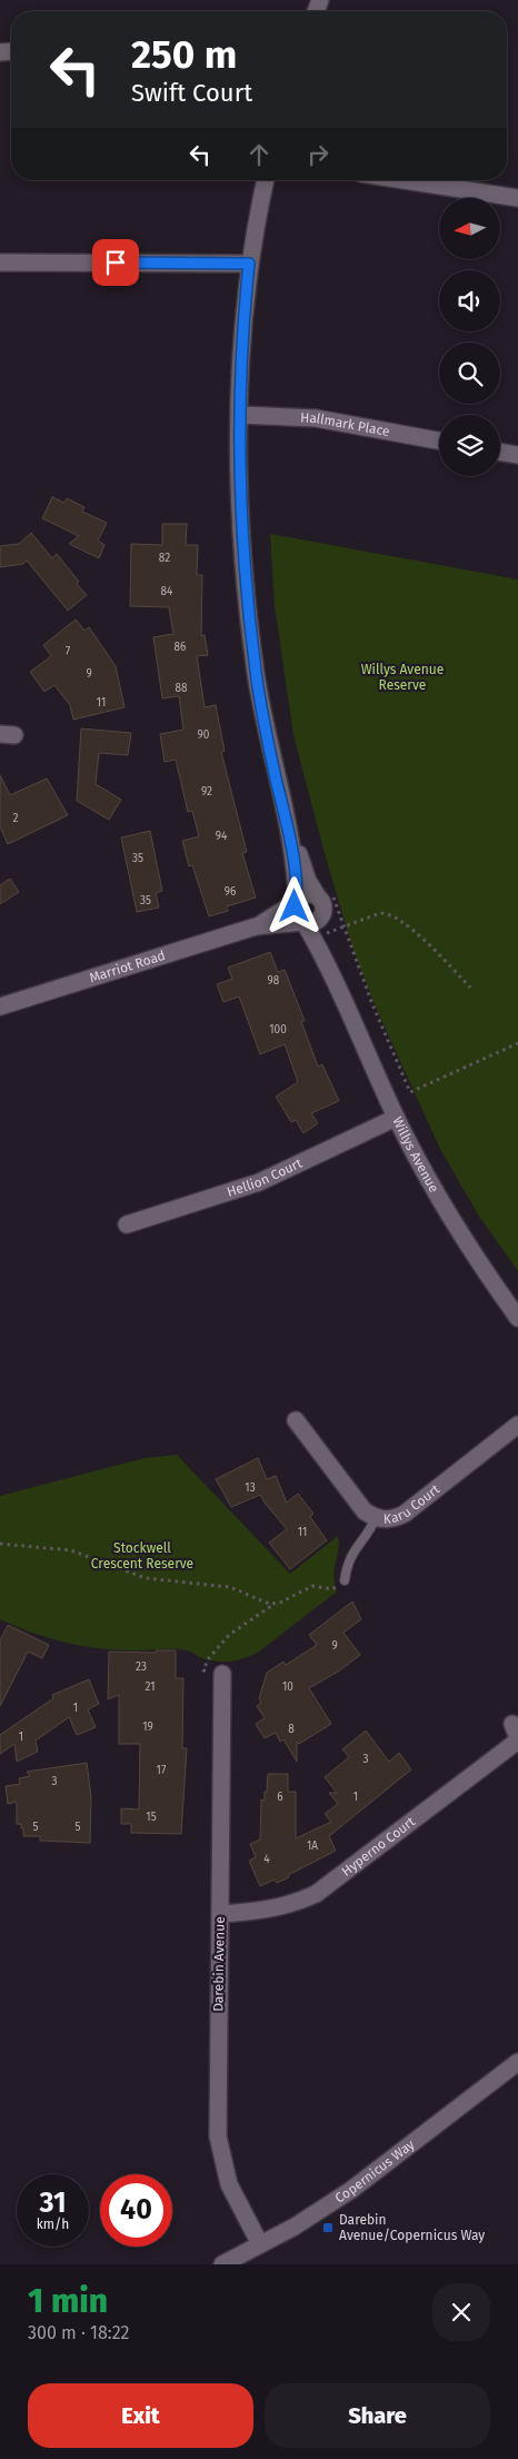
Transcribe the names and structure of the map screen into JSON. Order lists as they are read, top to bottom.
{
  "streets": {
    "street": [
      "Hallmark Place",
      "Marriot Road",
      "Willys Avenue",
      "Hellion Court",
      "Karu Court",
      "Hyperno Court",
      "Darebin Avenue",
      "Copernicus Way"
    ]
  },
  "crossings": [
    ["Marriot Road", "Willys Avenue"],
    ["Willys Avenue", "Hellion Court"],
    ["Hyperno Court", "Darebin Avenue"],
    ["Darebin Avenue", "Copernicus Way"]
  ],
  "parks": ["Willys Avenue Reserve", "Stockwell Crescent Reserve"],
  "places": {
    "transit": ["Darebin Avenue/Copernicus Way"]
  },
  "house_numbers": [
    "82",
    "84",
    "86",
    "7",
    "9",
    "88",
    "11",
    "90",
    "92",
    "2",
    "94",
    "35",
    "96",
    "35",
    "98",
    "100",
    "13",
    "11",
    "9",
    "23",
    "21",
    "10",
    "1",
    "19",
    "8",
    "1",
    "3",
    "17",
    "3",
    "6",
    "1",
    "15",
    "5",
    "5",
    "1A",
    "4"
  ],
  "north": "left",
  "page": {
    "turn": ["250 m", "Swift Court"],
    "speed": "31 km/h",
    "limit": "40",
    "heading": ["1 min", "300 m · 18:22"],
    "buttons": ["Exit", "Share"]
  }
}
